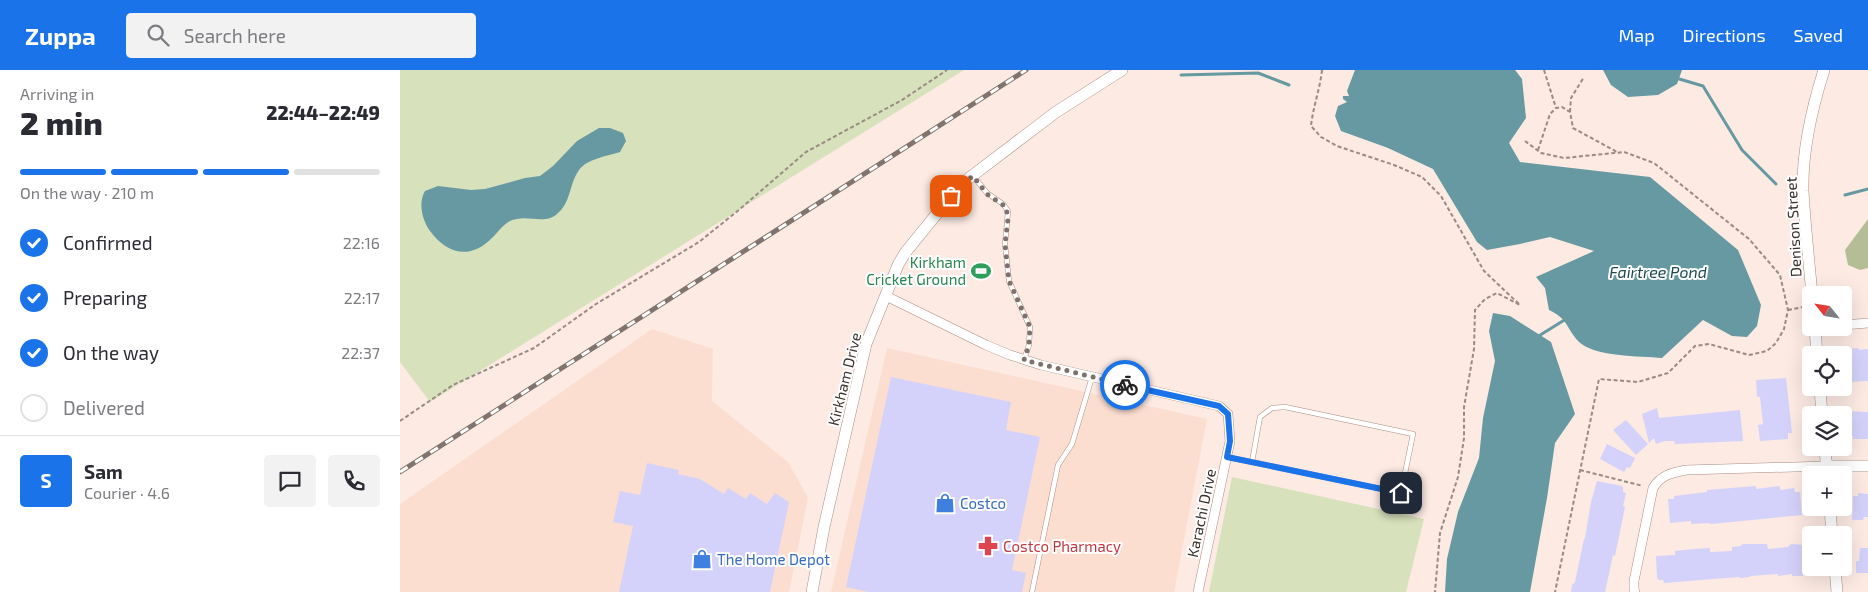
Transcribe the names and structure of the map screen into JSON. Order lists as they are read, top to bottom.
{
  "streets": {
    "street": ["Denison Street", "Kirkham Drive", "Karachi Drive"]
  },
  "crossings": [
    ["Kirkham Drive", "Karachi Drive"]
  ],
  "water": ["Fairtree Pond"],
  "places": {
    "sports": ["Kirkham Cricket Ground"],
    "shop": ["Costco", "The Home Depot"],
    "pharmacy": ["Costco Pharmacy"]
  },
  "north": "top left",
  "page": {
    "header": "Zuppa",
    "search": "Search here",
    "nav": ["Map", "Directions", "Saved"],
    "heading": ["2 min", "Arriving in", "22:44–22:49"],
    "panel": ["Sam", "Courier · 4.6"],
    "bar": "On the way · 210 m",
    "list": [
      ["Confirmed", "22:16"],
      ["Preparing", "22:17"],
      ["On the way", "22:37"],
      "Delivered"
    ],
    "map_buttons": ["+", "−"],
    "round": "S"
  }
}
